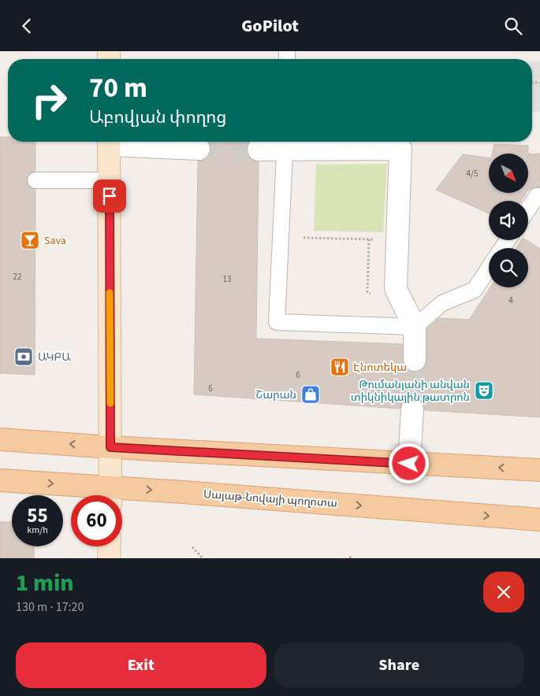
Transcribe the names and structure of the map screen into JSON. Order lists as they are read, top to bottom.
{
  "streets": {
    "main road": ["Սայաթ-Նովայի պողոտա"]
  },
  "places": {
    "bar": ["Sava"],
    "bank": ["ԱԿԲԱ"],
    "restaurant": ["Էնոտեկա"],
    "theatre": ["Թումանյանի անվան տիկնիկային թատրոն"],
    "shop": ["Շարան"]
  },
  "house_numbers": [
    "4/5",
    "22",
    "13",
    "4",
    "6",
    "6"
  ],
  "north": "bottom right",
  "page": {
    "header": "GoPilot",
    "turn": ["70 m", "Աբովյան փողոց"],
    "speed": "55 km/h",
    "limit": "60",
    "heading": ["1 min", "130 m · 17:20"],
    "buttons": ["Exit", "Share"]
  }
}
